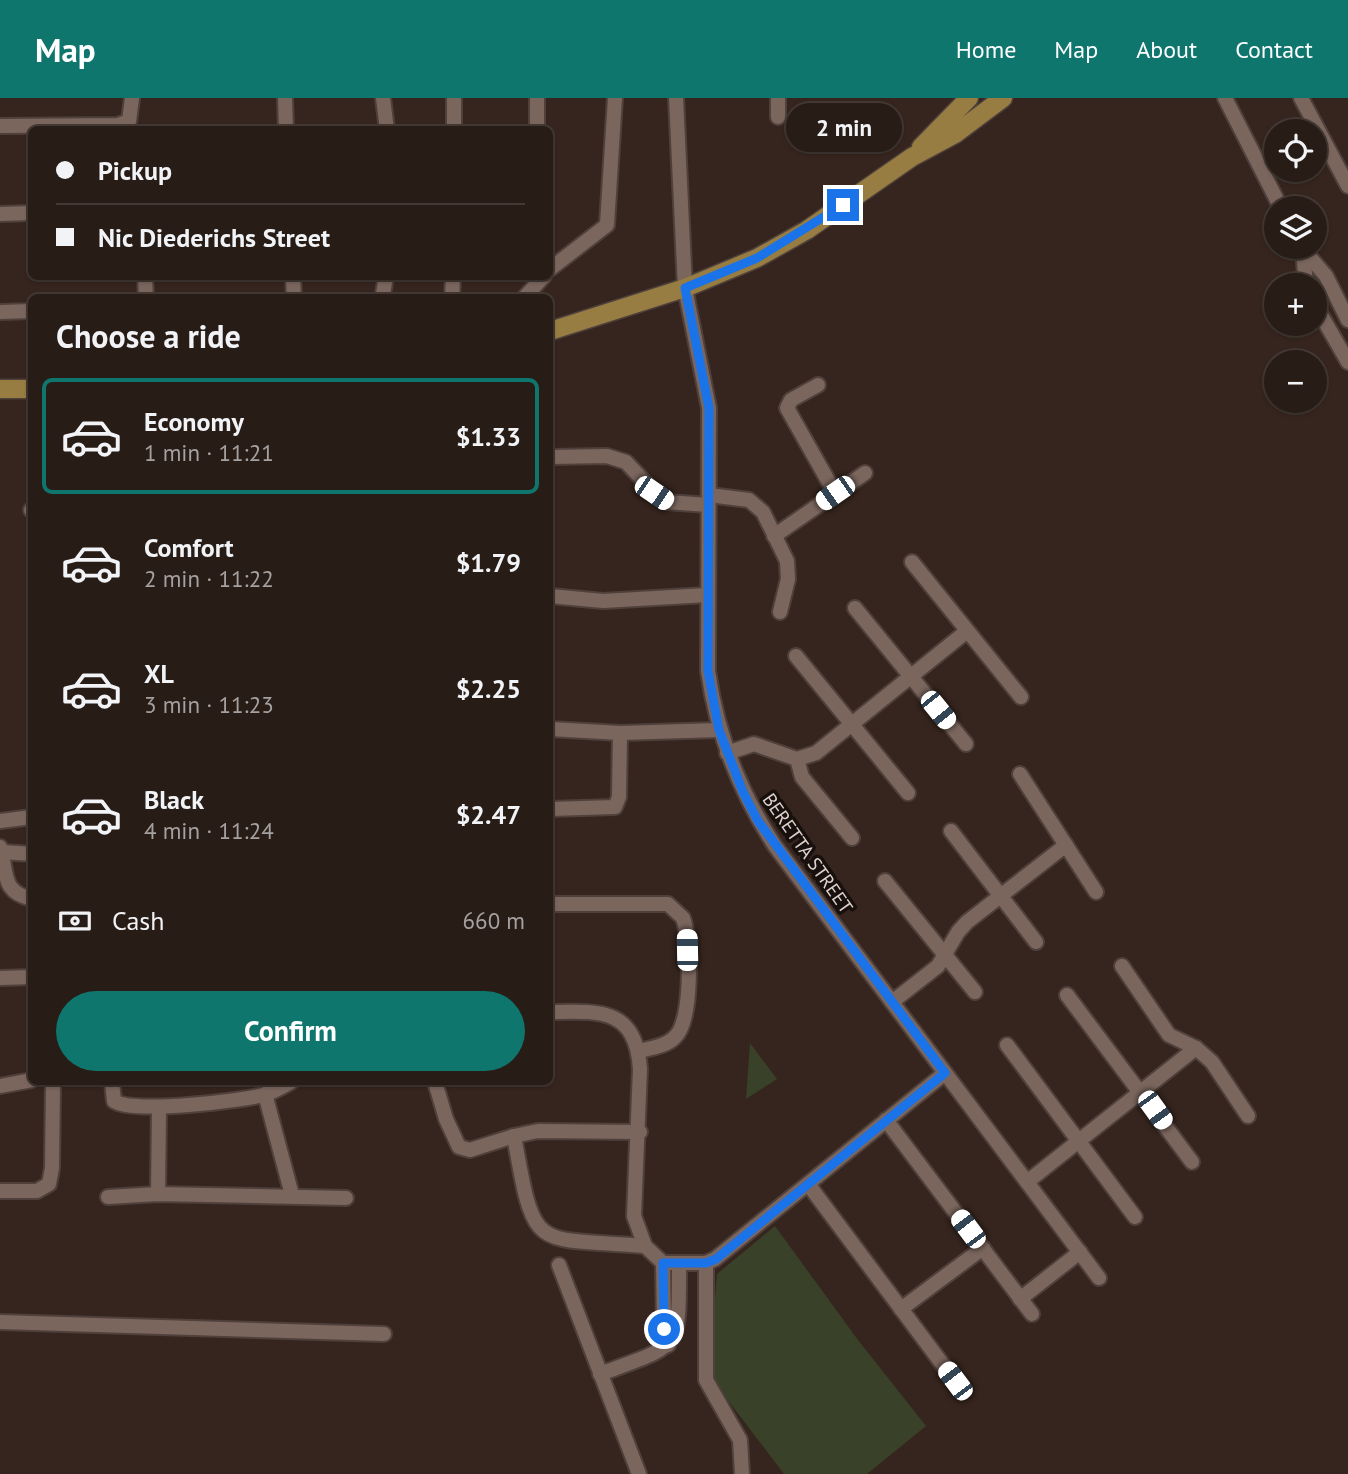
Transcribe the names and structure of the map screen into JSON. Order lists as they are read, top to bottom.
{
  "streets": {
    "street": ["BERETTA STREET"]
  },
  "page": {
    "header": "Map",
    "nav": [
      "Home",
      "Map",
      "About",
      "Contact"
    ],
    "bubble": "2 min",
    "map_buttons": ["+", "−"],
    "banner": ["Pickup", "Nic Diederichs Street"],
    "heading": "Choose a ride",
    "list": [
      {
        "name": "Economy",
        "note": "1 min · 11:21",
        "value": "$1.33"
      },
      {
        "name": "Comfort",
        "note": "2 min · 11:22",
        "value": "$1.79"
      },
      {
        "name": "XL",
        "note": "3 min · 11:23",
        "value": "$2.25"
      },
      {
        "name": "Black",
        "note": "4 min · 11:24",
        "value": "$2.47"
      }
    ],
    "pay": ["Cash", "660 m"],
    "buttons": "Confirm"
  }
}
